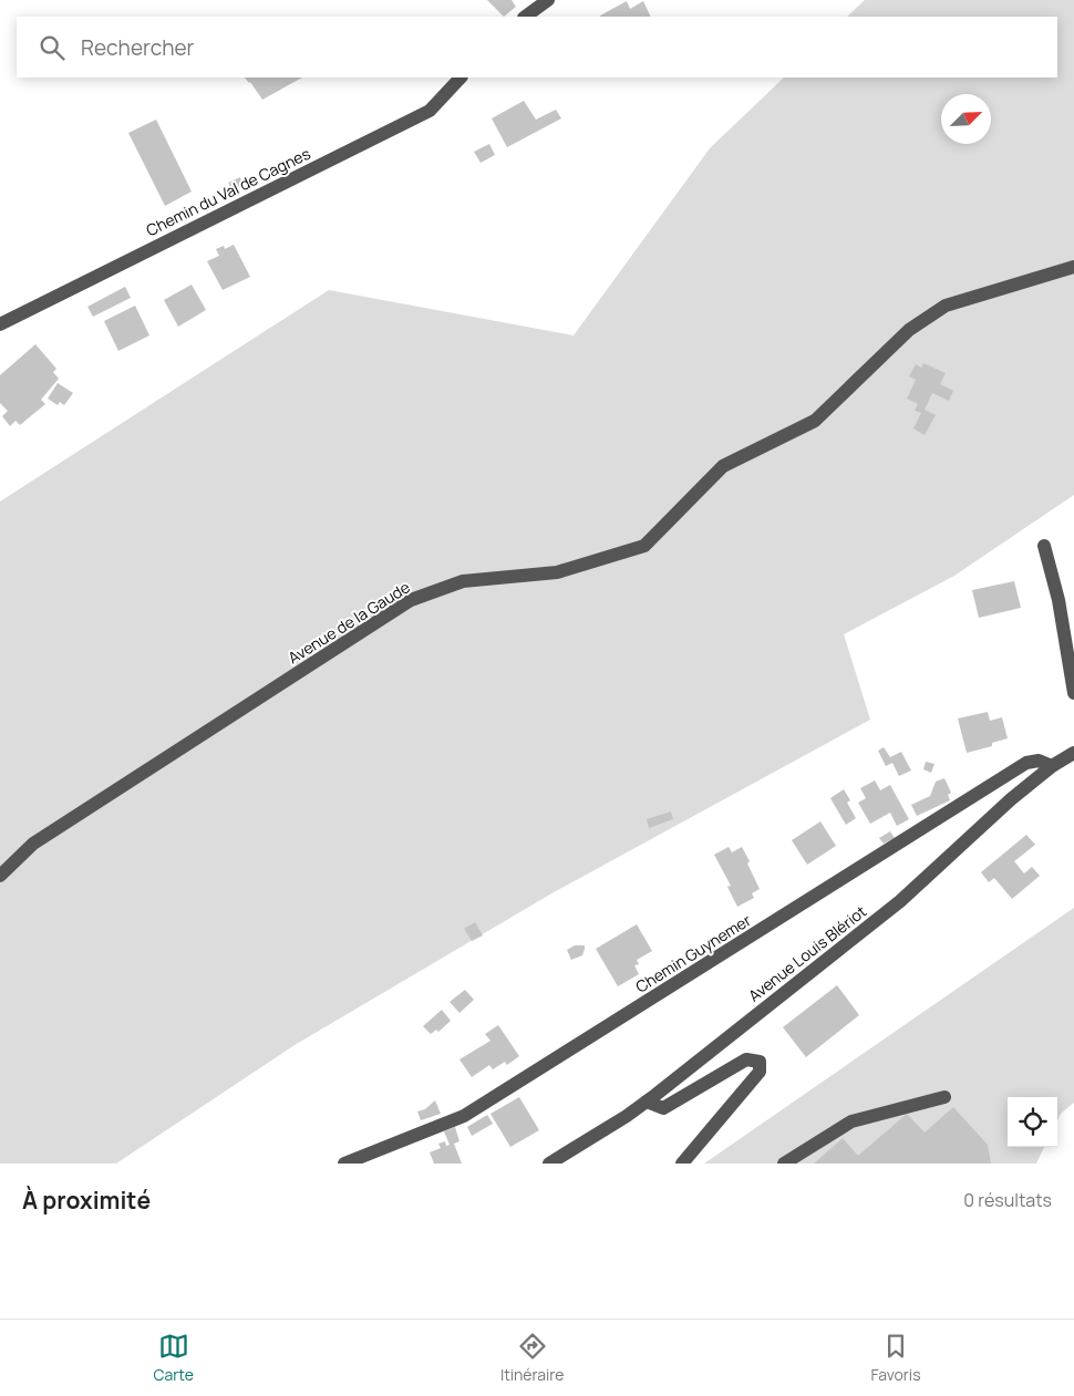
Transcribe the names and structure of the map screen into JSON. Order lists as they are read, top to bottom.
{
  "streets": {
    "street": [
      "Chemin du Val de Cagnes",
      "Avenue de la Gaude",
      "Chemin Guynemer",
      "Avenue Louis Blériot"
    ]
  },
  "crossings": [
    ["Chemin Guynemer", "Avenue Louis Blériot"]
  ],
  "north": "top right",
  "page": {
    "search": "Rechercher",
    "heading": ["À proximité", "0 résultats"],
    "nav": ["Carte", "Itinéraire", "Favoris"]
  }
}
